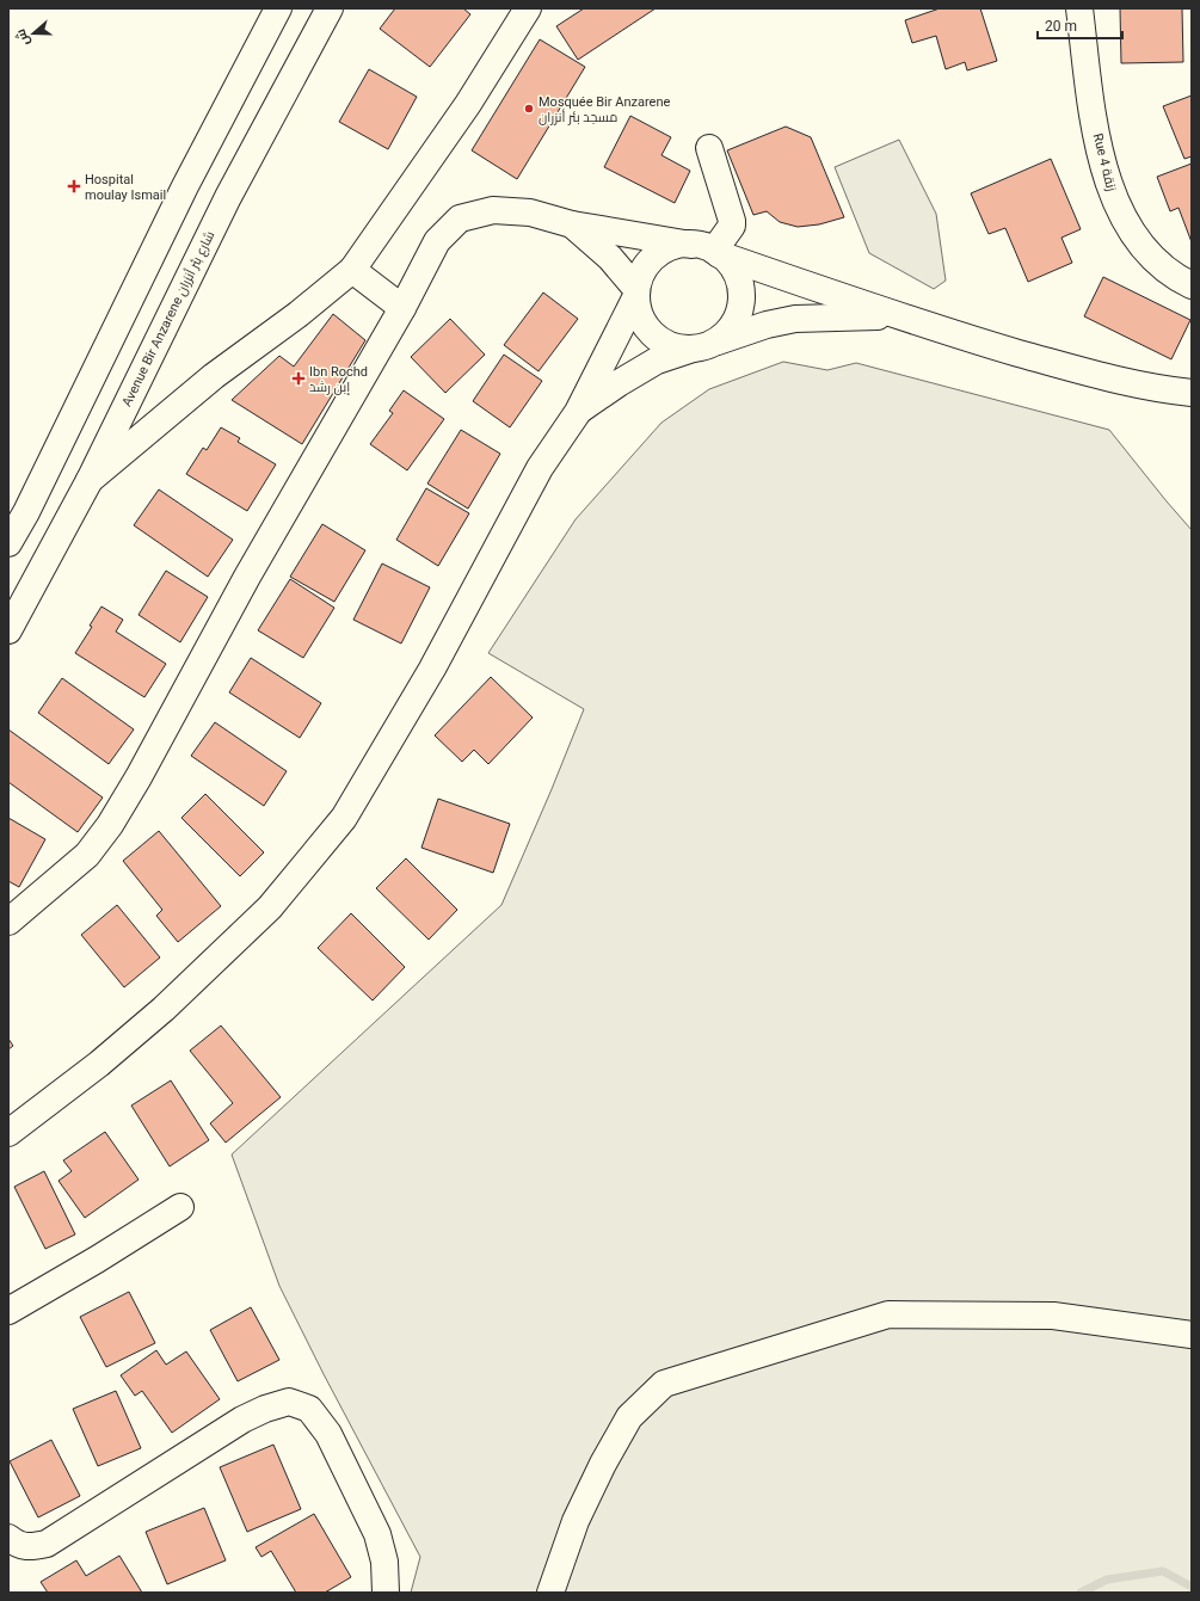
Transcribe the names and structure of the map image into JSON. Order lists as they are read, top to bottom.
{
  "streets": {
    "street": ["Rue 4 زنقة", "Avenue Bir Anzarene شارع بئر أنزران"]
  },
  "places": {
    "other": ["Mosquée Bir Anzarene مسجد بئر أنزران"],
    "health": ["Hospital moulay Ismail", "Ibn Rochd إبن رشد"]
  },
  "scale_bar": "20 m",
  "north": "left"
}
